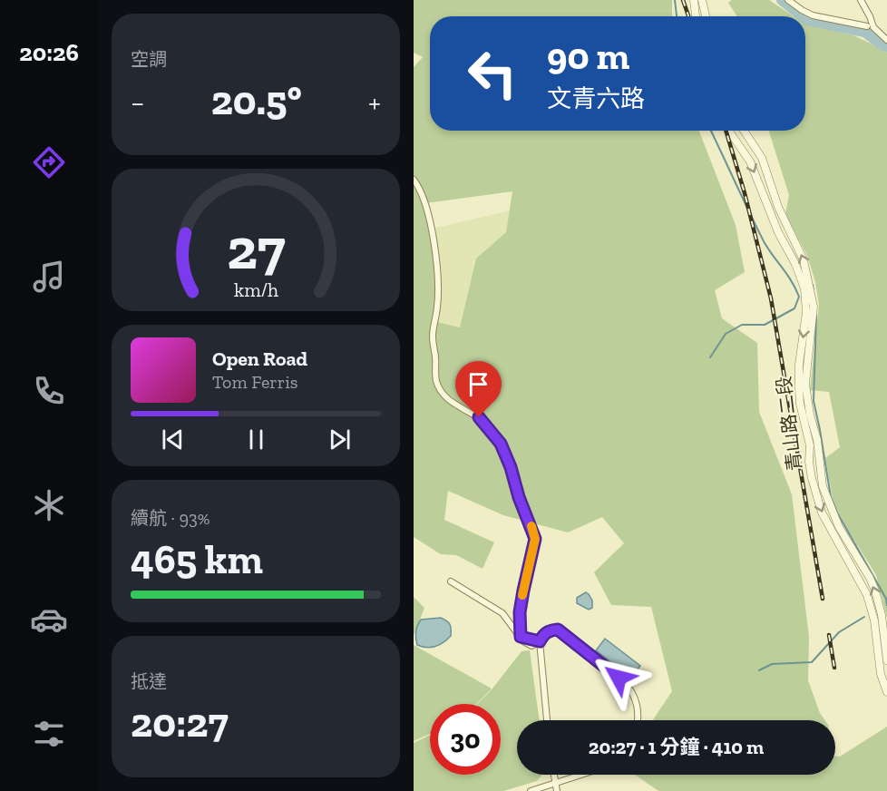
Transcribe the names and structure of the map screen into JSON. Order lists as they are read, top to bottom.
{
  "streets": {
    "street": ["青山路二段"]
  },
  "page": {
    "tabs": "20:26",
    "tile": [
      "空調",
      ["續航 · 93%", "465 km"],
      ["抵達", "20:27"]
    ],
    "turn": ["90 m", "文青六路"],
    "heat": ["−", "20.5°", "+"],
    "song": ["Open Road", "Tom Ferris"],
    "limit": "30",
    "trip": "20:27 · 1 分鐘 · 410 m",
    "gauge": ["27", "km/h"]
  }
}
